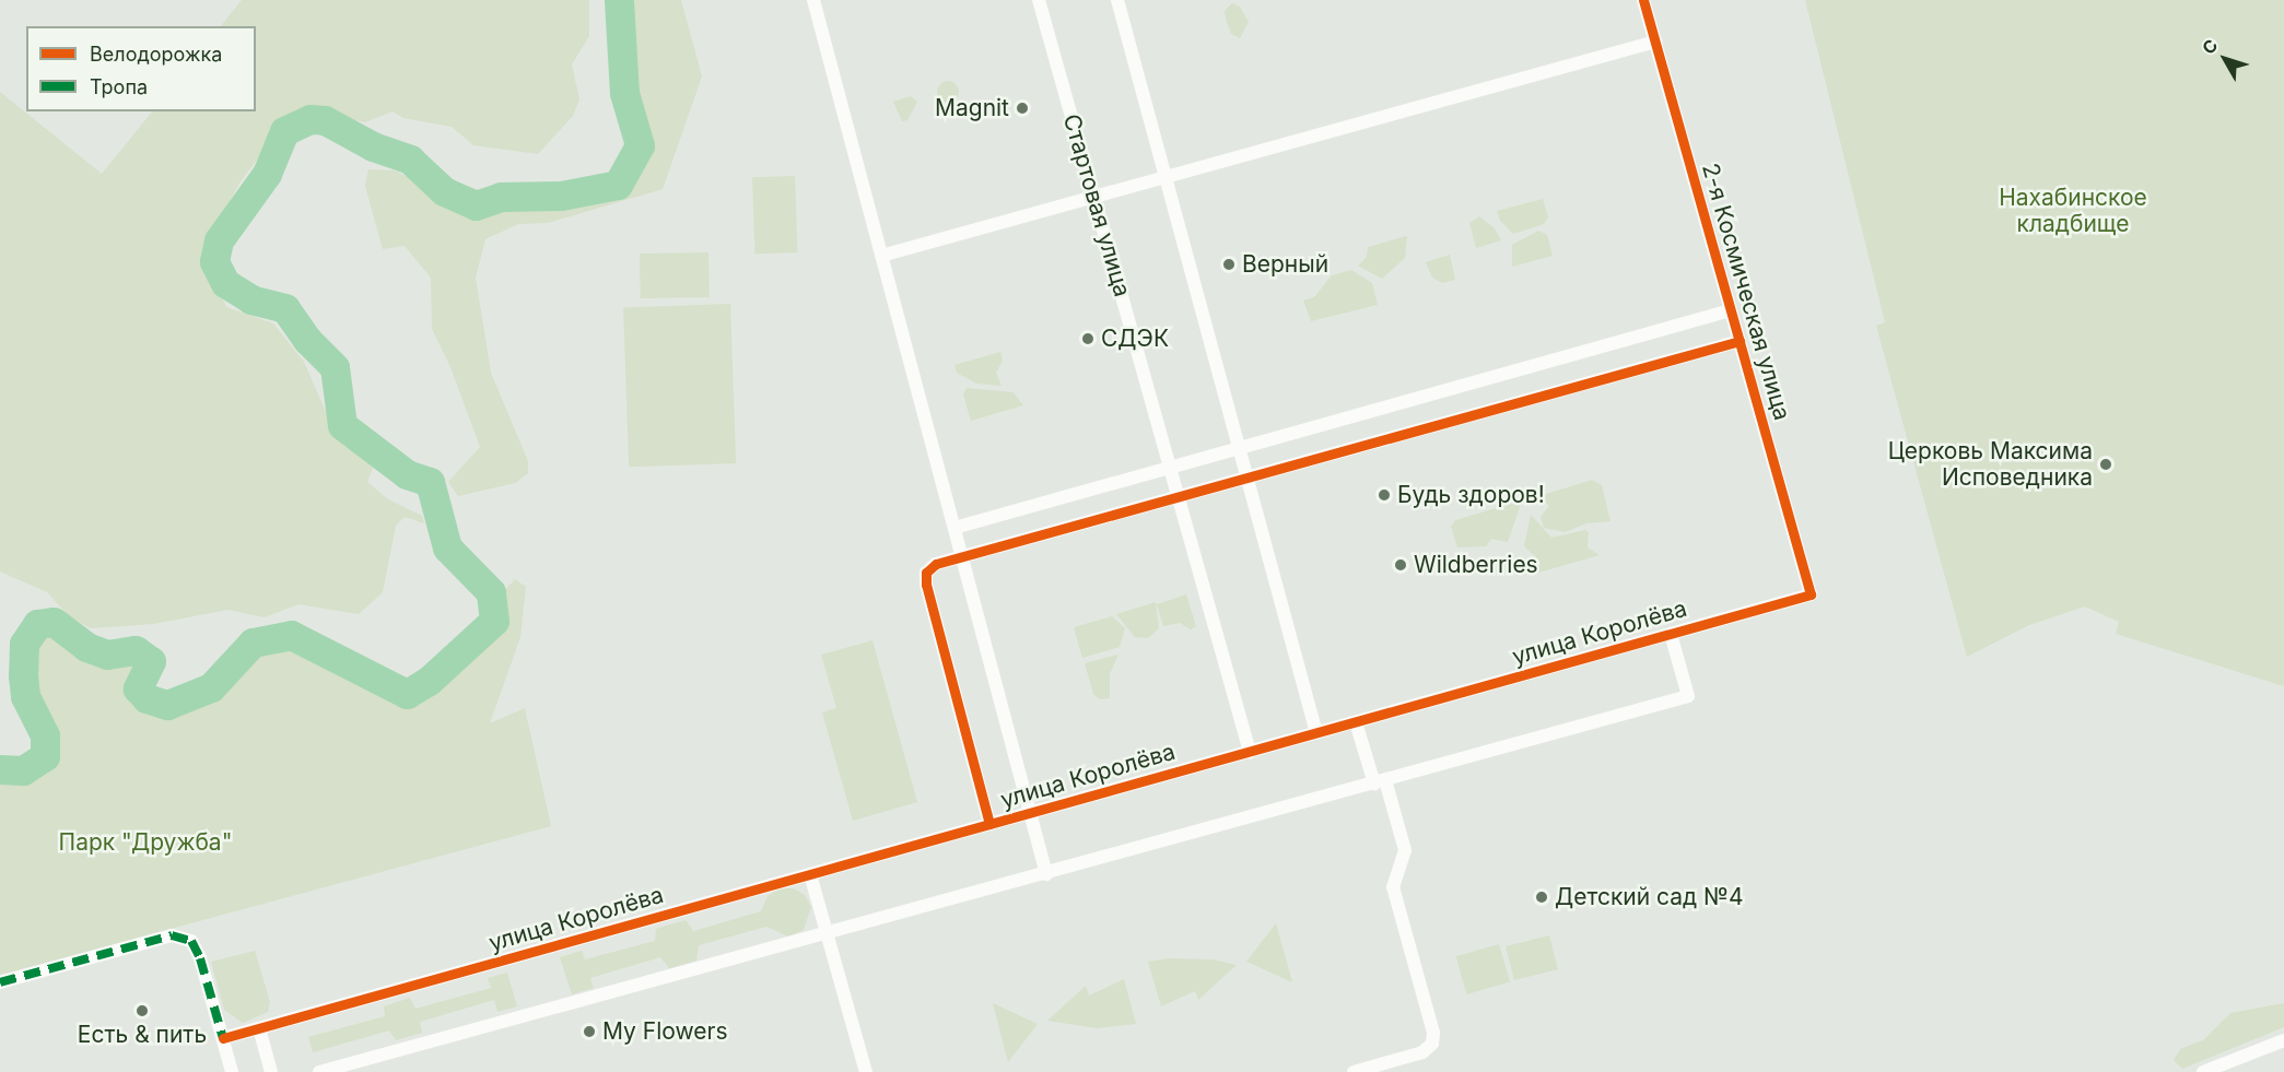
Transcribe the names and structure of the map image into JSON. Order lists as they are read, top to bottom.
{
  "streets": {
    "street": ["Стартовая улица", "2-я Космическая улица", "улица Королёва"]
  },
  "crossings": [
    ["Стартовая улица", "улица Королёва"],
    ["2-я Космическая улица", "улица Королёва"]
  ],
  "parks": ["Нахабинское кладбище", "Парк \"Дружба\""],
  "places": [
    "Magnit",
    "Верный",
    "СДЭК",
    "Церковь Максима Исповедника",
    "Будь здоров!",
    "Wildberries",
    "Детский сад №4",
    "Есть & пить",
    "My Flowers"
  ],
  "legend": ["Велодорожка", "Тропа"],
  "north": "top left"
}
